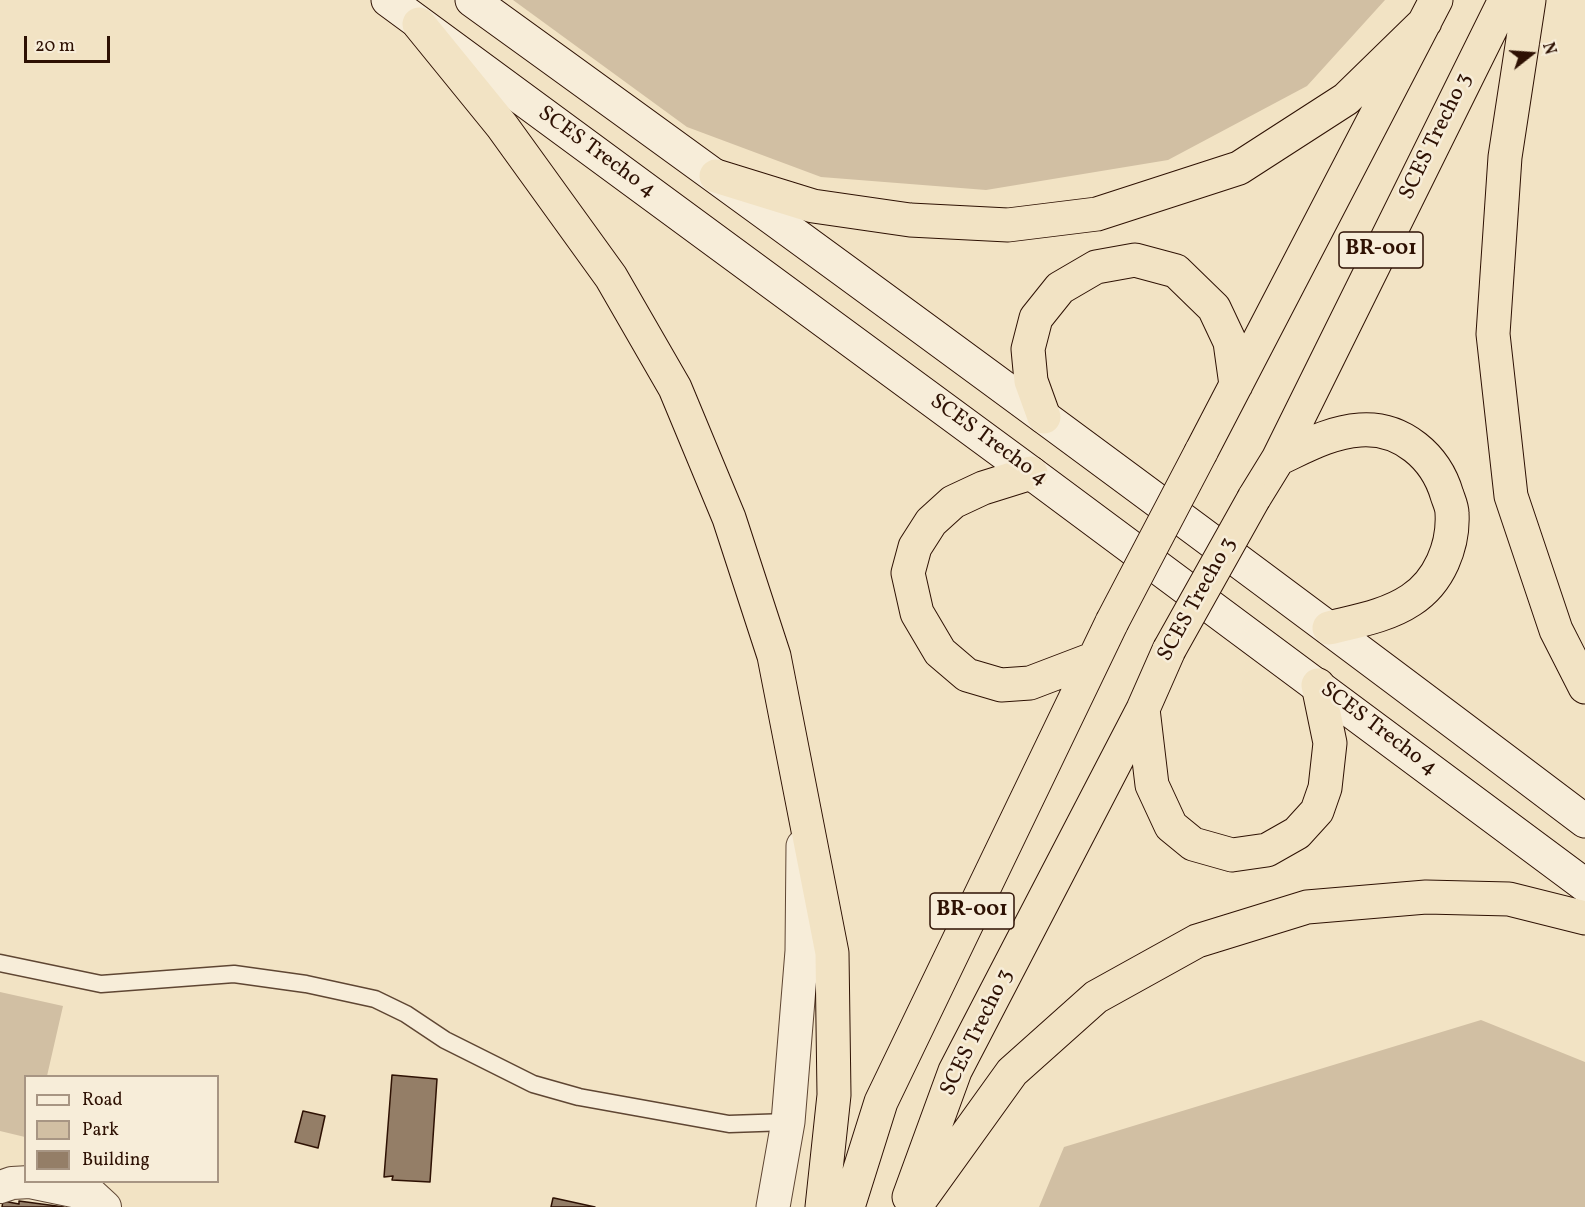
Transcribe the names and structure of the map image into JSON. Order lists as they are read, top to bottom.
{
  "streets": {
    "highway": ["SCES Trecho 3", "BR-001"],
    "main road": ["SCES Trecho 4"]
  },
  "legend": ["Road", "Park", "Building"],
  "scale_bar": "20 m",
  "north": "right"
}
